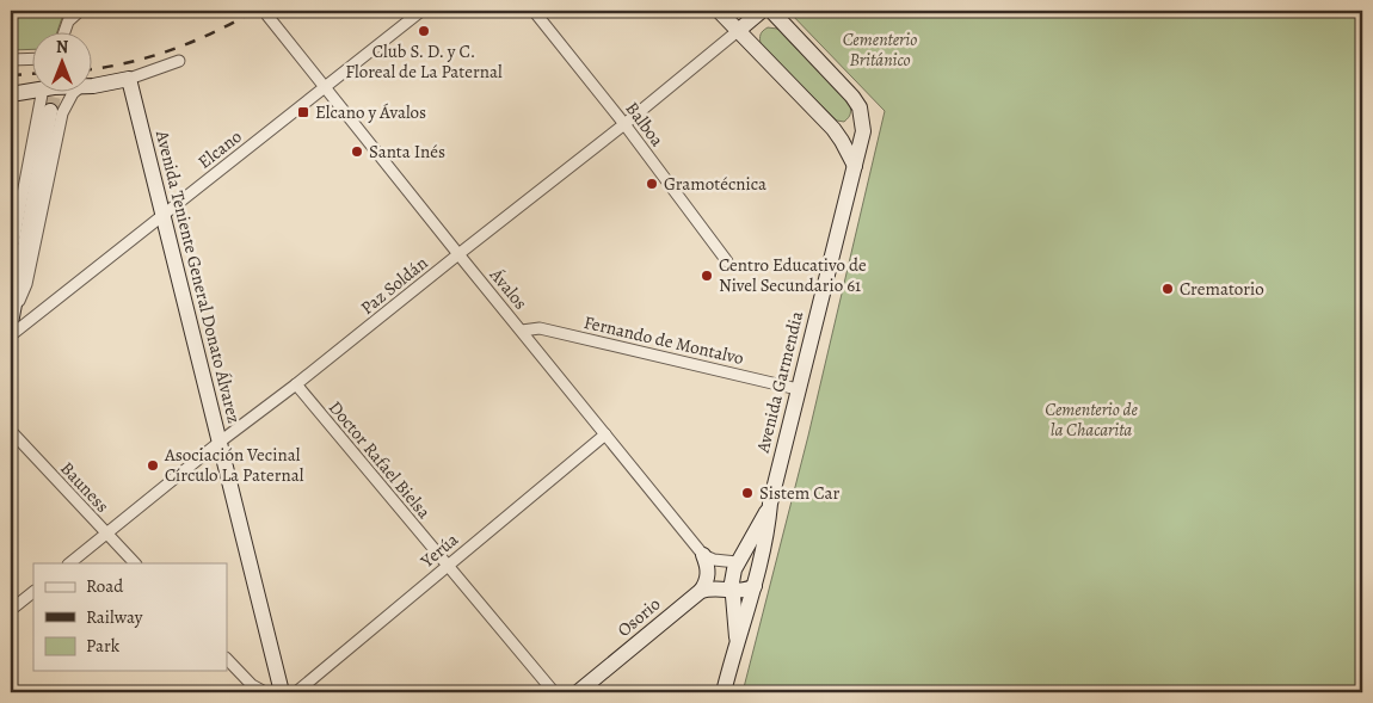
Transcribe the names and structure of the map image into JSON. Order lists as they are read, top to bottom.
{
  "streets": {
    "street": [
      "Balboa",
      "Elcano",
      "Avenida Teniente General Donato Álvarez",
      "Paz Soldán",
      "Ávalos",
      "Fernando de Montalvo",
      "Avenida Garmendia",
      "Doctor Rafael Bielsa",
      "Bauness",
      "Yerúa",
      "Osorio"
    ]
  },
  "crossings": [
    ["Balboa", "Paz Soldán"],
    ["Elcano", "Avenida Teniente General Donato Álvarez"],
    ["Elcano", "Ávalos"],
    ["Avenida Teniente General Donato Álvarez", "Paz Soldán"],
    ["Paz Soldán", "Ávalos"],
    ["Paz Soldán", "Doctor Rafael Bielsa"],
    ["Paz Soldán", "Bauness"],
    ["Ávalos", "Fernando de Montalvo"],
    ["Ávalos", "Yerúa"],
    ["Fernando de Montalvo", "Avenida Garmendia"],
    ["Doctor Rafael Bielsa", "Yerúa"]
  ],
  "parks": ["Cementerio Británico", "Cementerio de la Chacarita"],
  "places": {
    "other": [
      "Club S. D. y C. Floreal de La Paternal",
      "Santa Inés",
      "Gramotécnica",
      "Centro Educativo de Nivel Secundario 61",
      "Crematorio",
      "Asociación Vecinal Círculo La Paternal",
      "Sistem Car"
    ],
    "transit": ["Elcano y Ávalos"]
  },
  "legend": ["Road", "Railway", "Park"],
  "north": "top"
}
